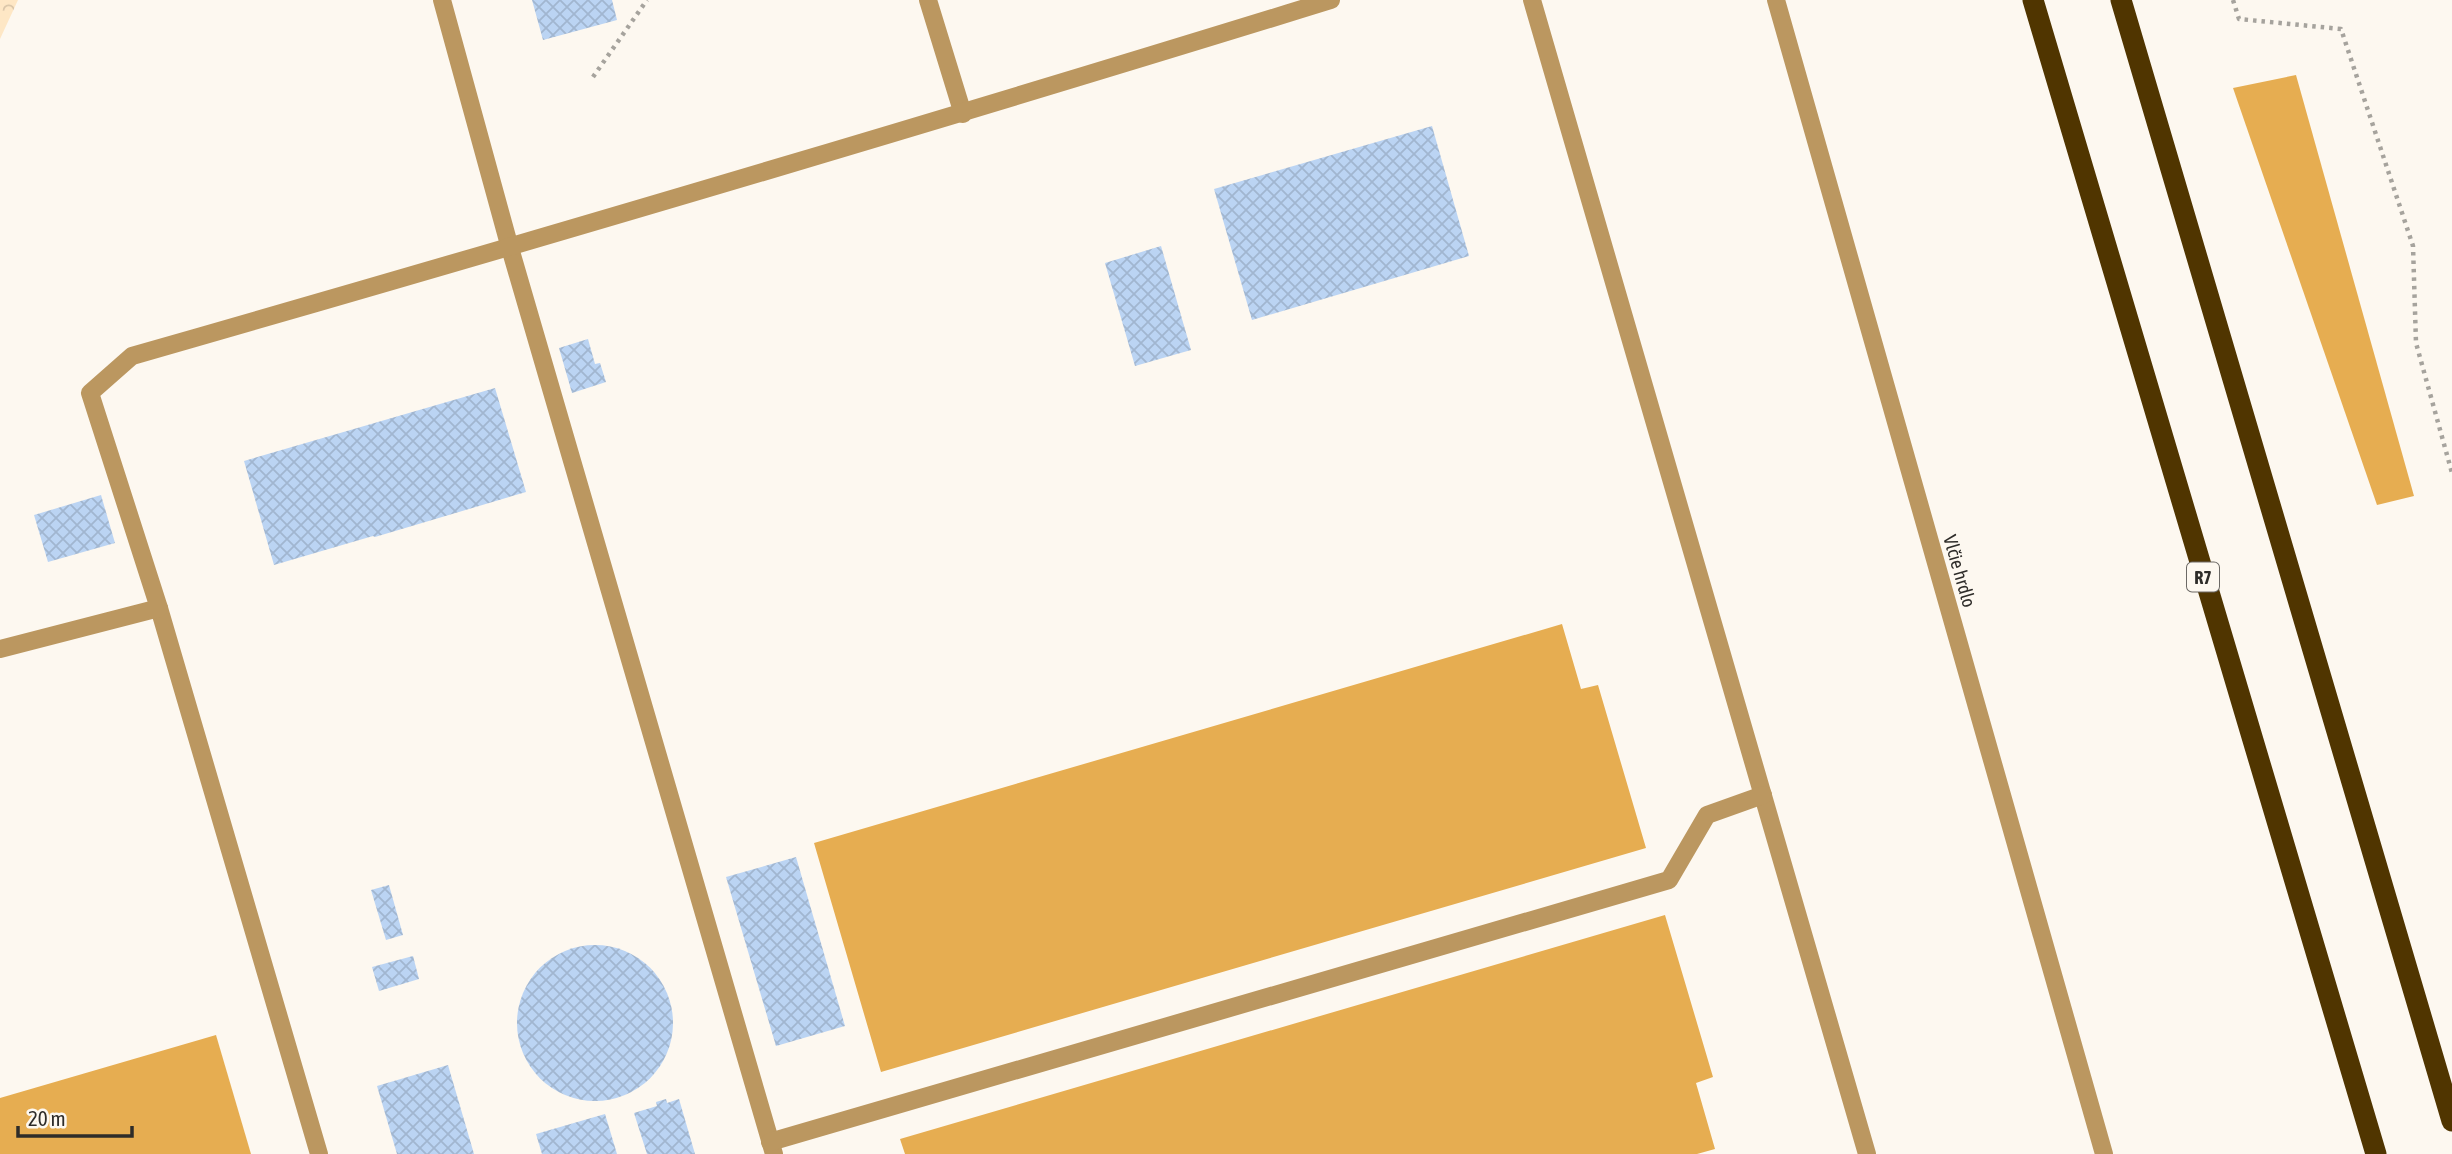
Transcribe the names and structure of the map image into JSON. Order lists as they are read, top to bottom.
{
  "streets": {
    "highway": ["R7"],
    "street": ["Vlčie hrdlo"]
  },
  "scale_bar": "20 m"
}
